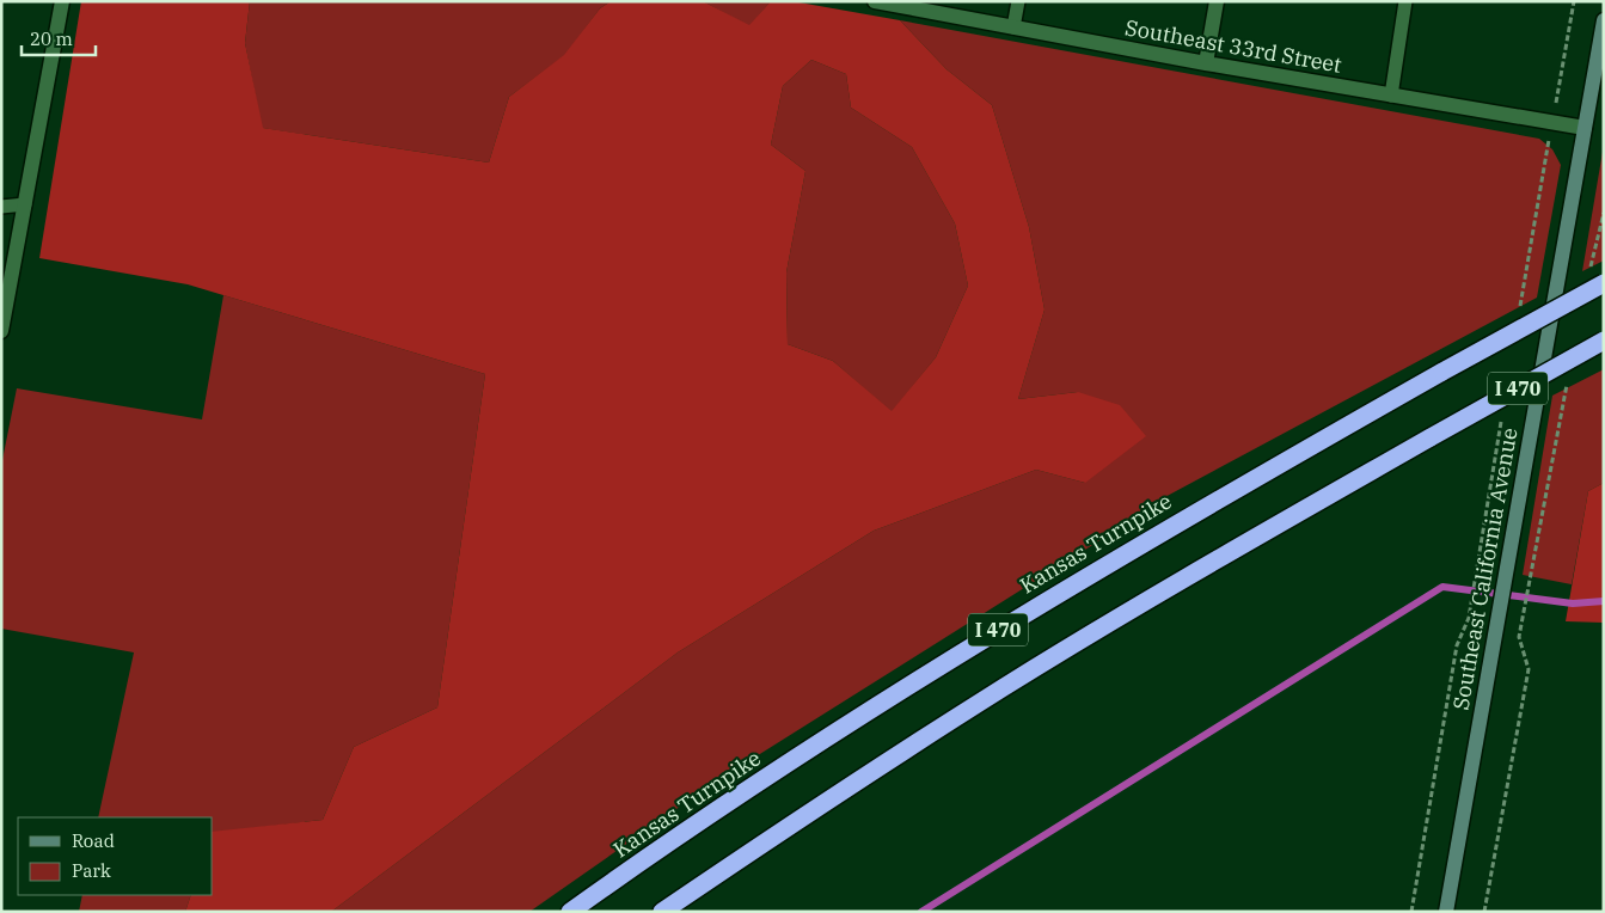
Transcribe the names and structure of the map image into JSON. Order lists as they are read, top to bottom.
{
  "streets": {
    "highway": ["I 470", "Kansas Turnpike"],
    "main road": ["Southeast California Avenue"],
    "street": ["Southeast 33rd Street"]
  },
  "crossings": [
    ["Southeast 33rd Street", "Southeast California Avenue"]
  ],
  "legend": ["Road", "Park"],
  "scale_bar": "20 m"
}
